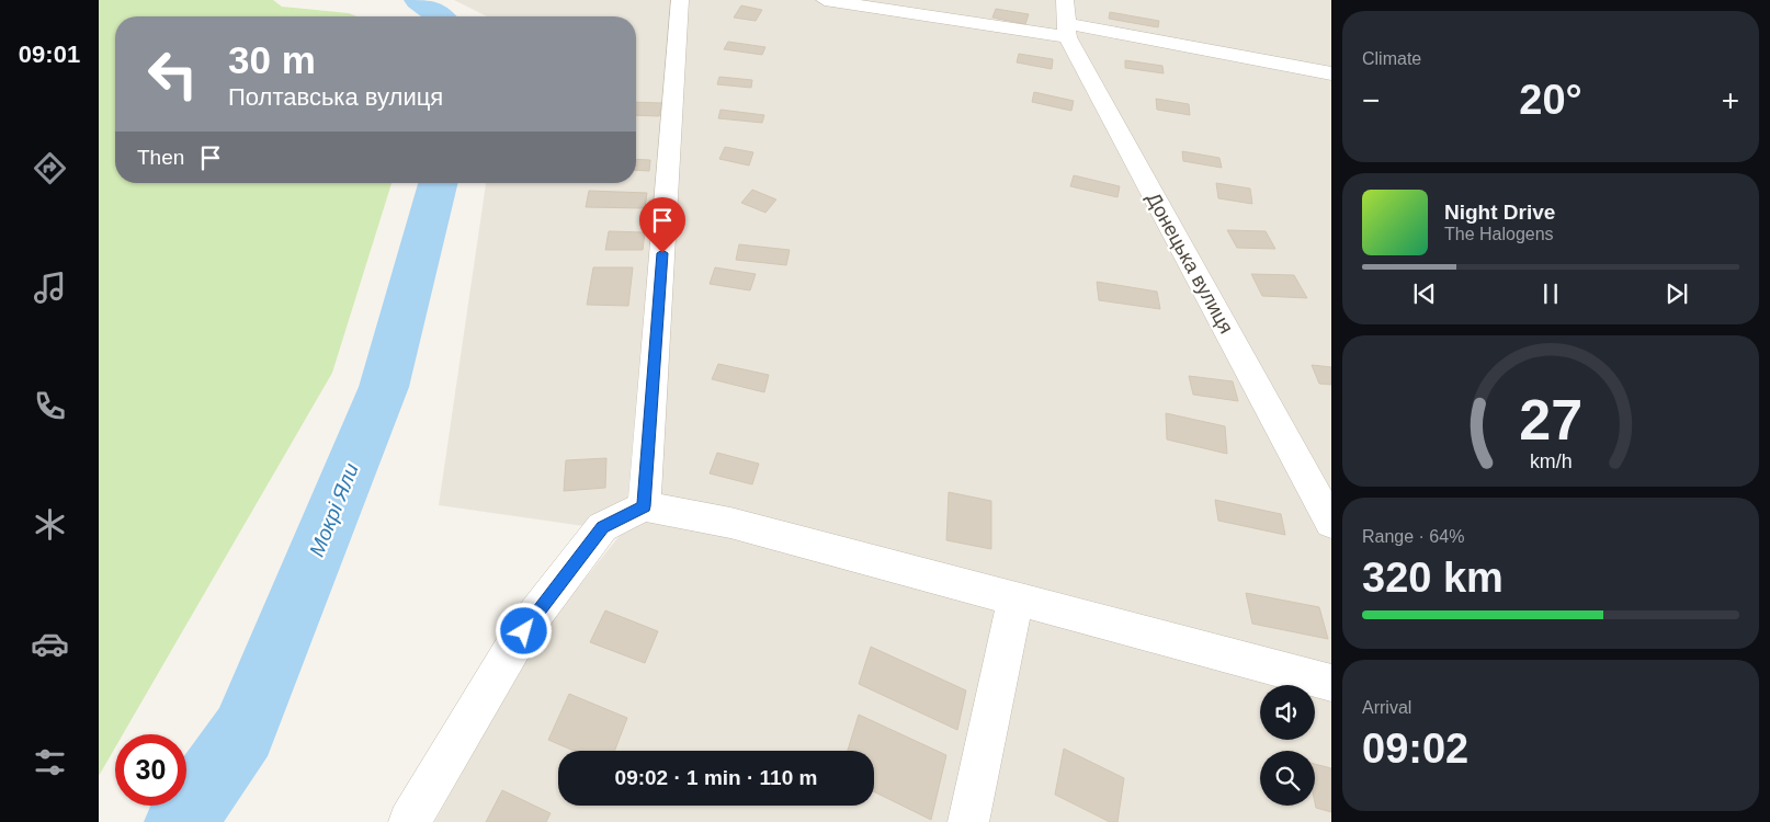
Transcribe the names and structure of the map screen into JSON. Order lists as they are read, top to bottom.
{
  "streets": {
    "street": ["Донецька вулиця"]
  },
  "water": ["Мокрі Яли"],
  "page": {
    "tabs": "09:01",
    "tile": [
      "Climate",
      ["Range · 64%", "320 km"],
      ["Arrival", "09:02"]
    ],
    "turn": ["30 m", "Полтавська вулиця"],
    "heat": ["−", "20°", "+"],
    "then": "Then",
    "song": ["Night Drive", "The Halogens"],
    "limit": "30",
    "trip": "09:02 · 1 min · 110 m",
    "gauge": ["27", "km/h"]
  }
}
